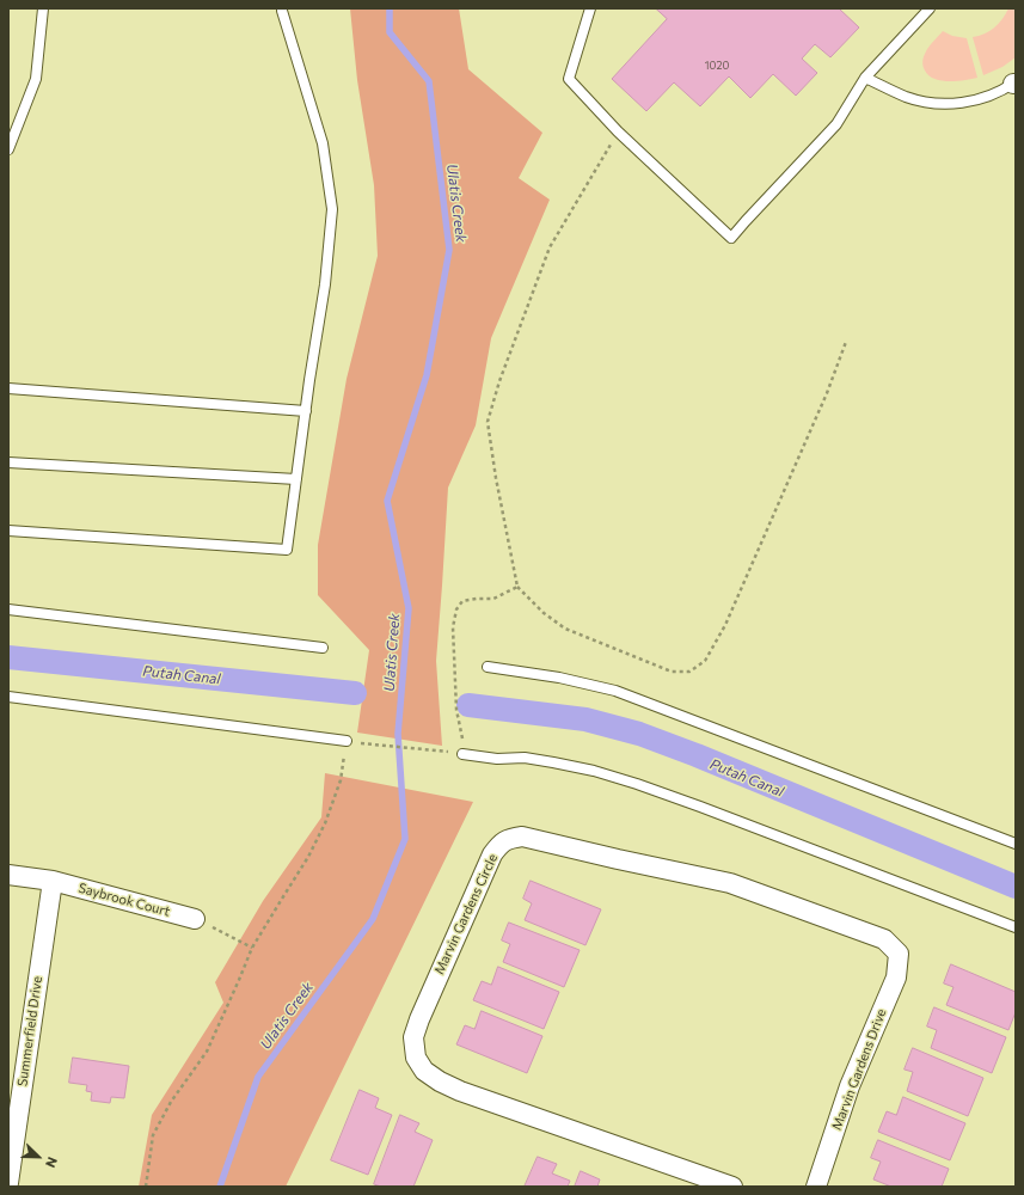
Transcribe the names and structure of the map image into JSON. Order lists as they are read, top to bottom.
{
  "streets": {
    "street": [
      "Saybrook Court",
      "Marvin Gardens Circle",
      "Summerfield Drive",
      "Marvin Gardens Drive"
    ]
  },
  "crossings": [
    ["Saybrook Court", "Summerfield Drive"],
    ["Marvin Gardens Circle", "Marvin Gardens Drive"]
  ],
  "water": ["Ulatis Creek", "Putah Canal"],
  "house_numbers": ["1020"],
  "north": "bottom right"
}
